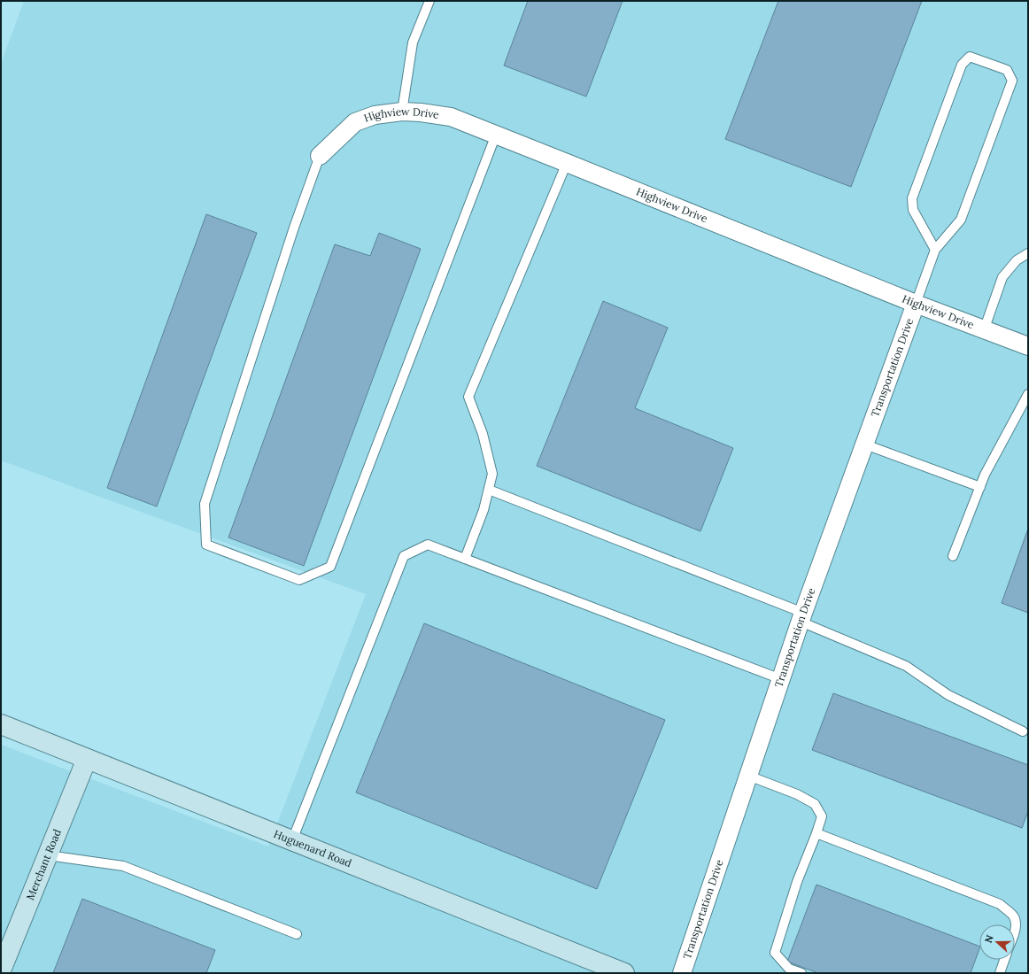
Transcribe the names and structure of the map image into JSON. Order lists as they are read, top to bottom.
{
  "streets": {
    "main road": ["Huguenard Road", "Merchant Road"],
    "street": ["Highview Drive", "Transportation Drive"]
  },
  "crossings": [
    ["Highview Drive", "Transportation Drive"],
    ["Huguenard Road", "Merchant Road"]
  ],
  "north": "left"
}
